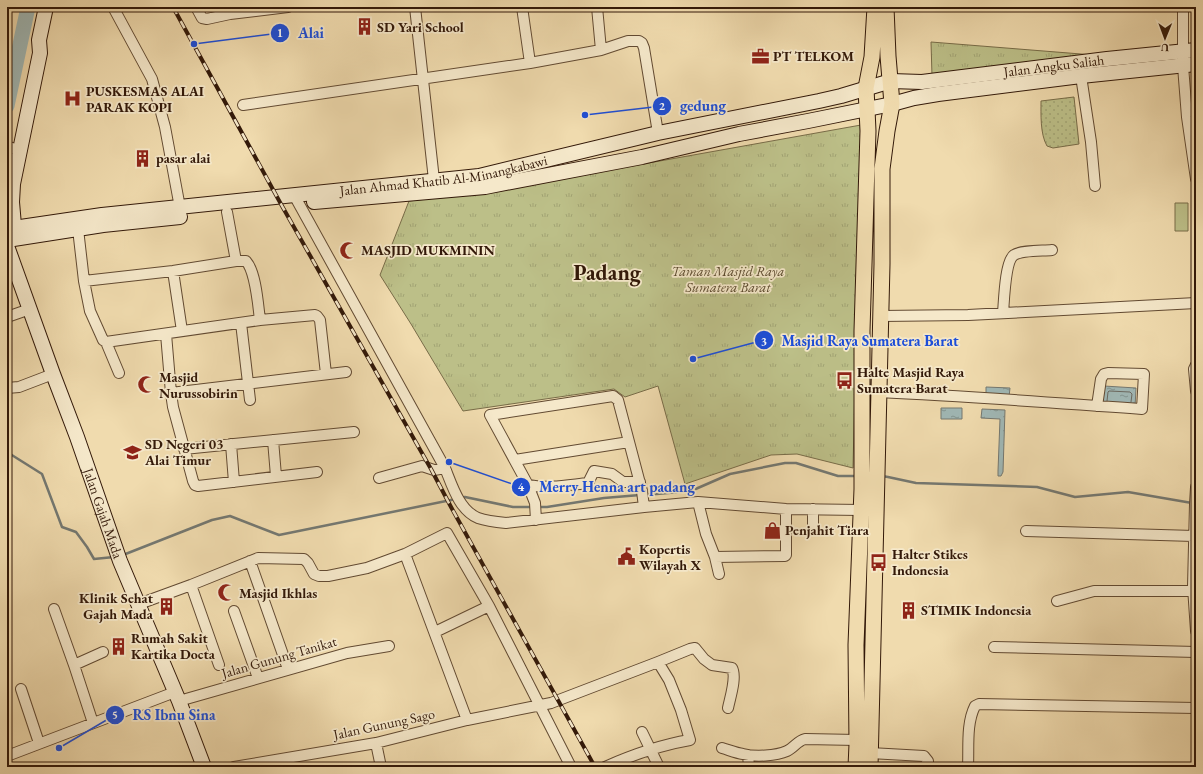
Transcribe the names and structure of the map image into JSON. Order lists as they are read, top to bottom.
{
  "streets": {
    "main road": ["Jalan Angku Saliah", "Jalan Ahmad Khatib Al-Minangkabawi", "Jalan Gajah Mada"],
    "street": ["Jalan Gunung Tanikat", "Jalan Gunung Sago"]
  },
  "crossings": [
    ["Jalan Angku Saliah", "Jalan Ahmad Khatib Al-Minangkabawi"],
    ["Jalan Ahmad Khatib Al-Minangkabawi", "Jalan Gajah Mada"],
    ["Jalan Gajah Mada", "Jalan Gunung Tanikat"]
  ],
  "districts": ["Padang"],
  "parks": ["Taman Masjid Raya Sumatera Barat"],
  "places": {
    "building": [
      "SD Yari School",
      "pasar alai",
      "Klinik Sehat Gajah Mada",
      "STIMIK Indonesia",
      "Rumah Sakit Kartika Docta"
    ],
    "other": [
      "Alai",
      "gedung",
      "Masjid Raya Sumatera Barat",
      "Merry Henna art padang",
      "RS Ibnu Sina"
    ],
    "office": ["PT TELKOM"],
    "hospital": ["PUSKESMAS ALAI PARAK KOPI"],
    "mosque": ["MASJID MUKMININ", "Masjid Nurussobirin", "Masjid Ikhlas"],
    "bus stop": ["Halte Masjid Raya Sumatera Barat", "Halter Stikes Indonesia"],
    "school or university": ["SD Negeri 03 Alai Timur"],
    "shop": ["Penjahit Tiara"],
    "public building": ["Kopertis Wilayah X"]
  },
  "north": "bottom"
}
